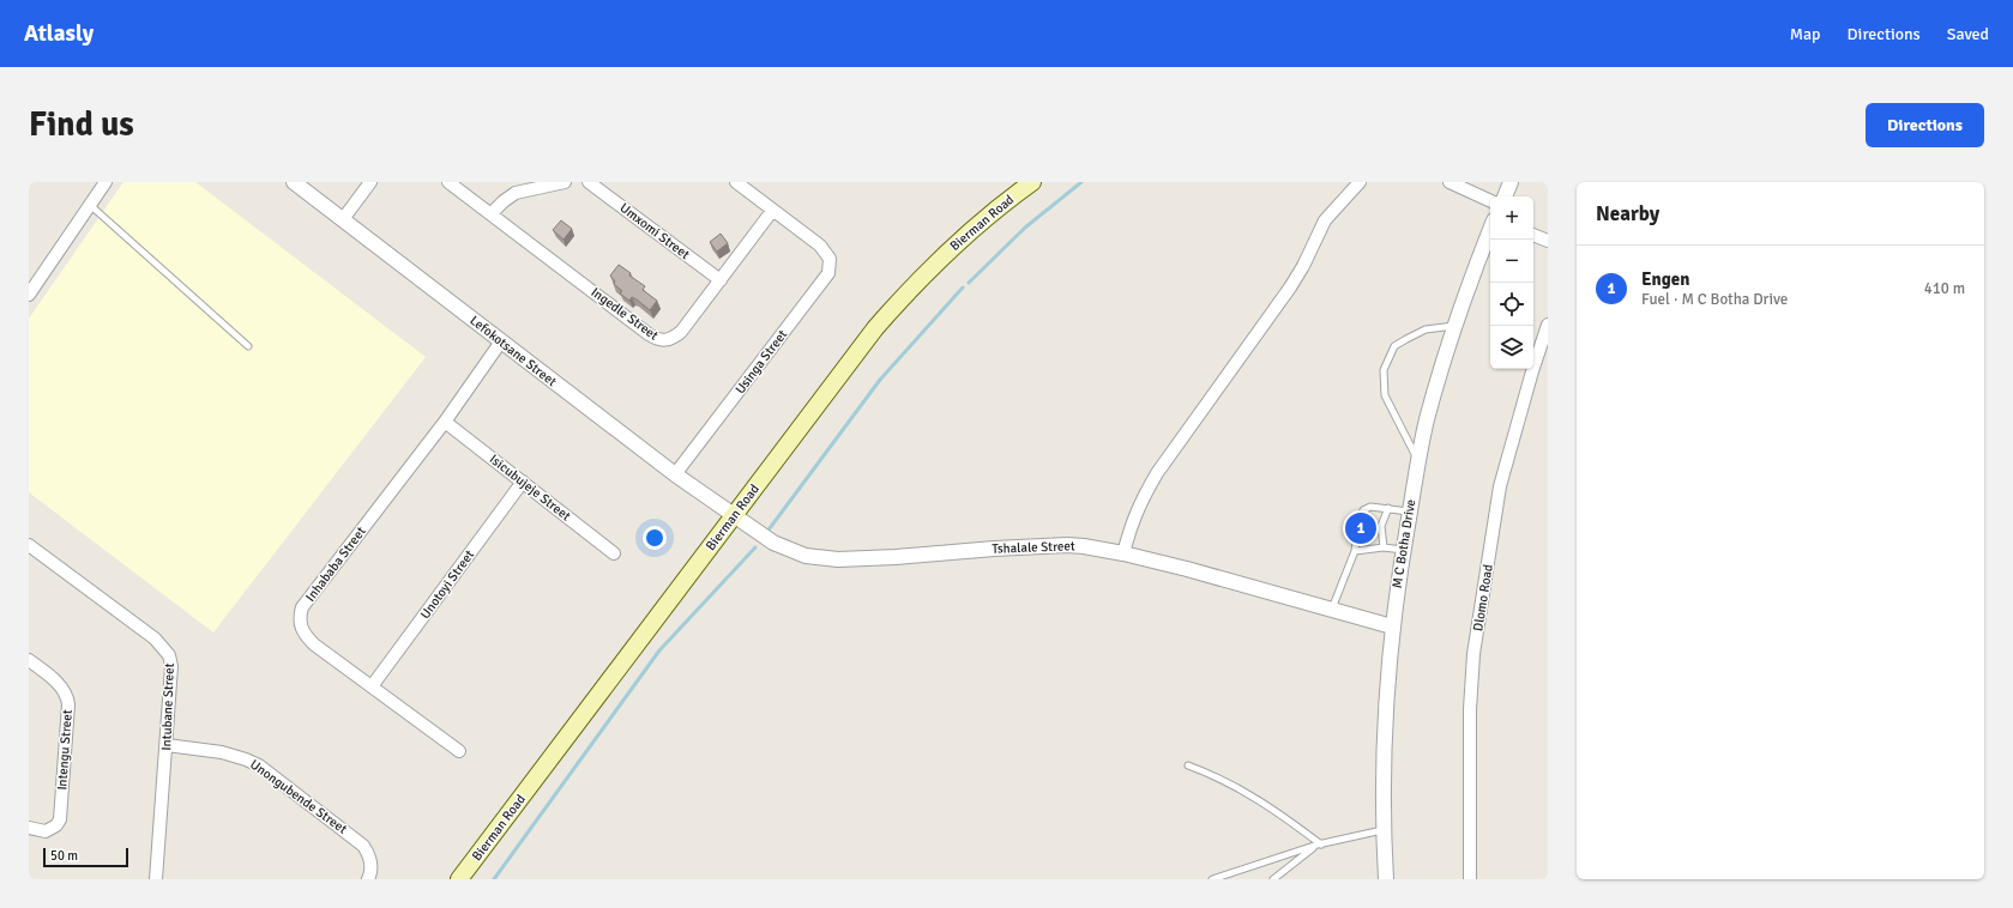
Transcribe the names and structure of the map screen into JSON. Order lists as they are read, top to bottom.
{
  "streets": {
    "main road": ["Bierman Road"],
    "street": [
      "Umxomi Street",
      "Ingedle Street",
      "Lefokotsane Street",
      "Usinga Street",
      "Isicubujeje Street",
      "M C Botha Drive",
      "Tshalale Street",
      "Inhababa Street",
      "Unotoyi Street",
      "Dlomo Road",
      "Intubane Street",
      "Intengu Street",
      "Unongubende Street"
    ]
  },
  "crossings": [
    ["Bierman Road", "Lefokotsane Street"],
    ["Bierman Road", "Tshalale Street"],
    ["Umxomi Street", "Ingedle Street"],
    ["Ingedle Street", "Usinga Street"],
    ["Lefokotsane Street", "Usinga Street"],
    ["Lefokotsane Street", "Tshalale Street"],
    ["Lefokotsane Street", "Inhababa Street"],
    ["Isicubujeje Street", "Inhababa Street"],
    ["Isicubujeje Street", "Unotoyi Street"],
    ["M C Botha Drive", "Tshalale Street"],
    ["Inhababa Street", "Unotoyi Street"],
    ["Intubane Street", "Unongubende Street"]
  ],
  "scale_bar": "50 m",
  "page": {
    "header": "Atlasly",
    "nav": ["Map", "Directions", "Saved"],
    "buttons": "Directions",
    "title": "Find us",
    "heading": "Nearby",
    "map_buttons": ["+", "−"],
    "list": [
      {
        "mark": "1",
        "name": "Engen",
        "note": "Fuel · M C Botha Drive",
        "value": "410 m"
      }
    ],
    "pins": "1",
    "scale": "50 m"
  }
}
